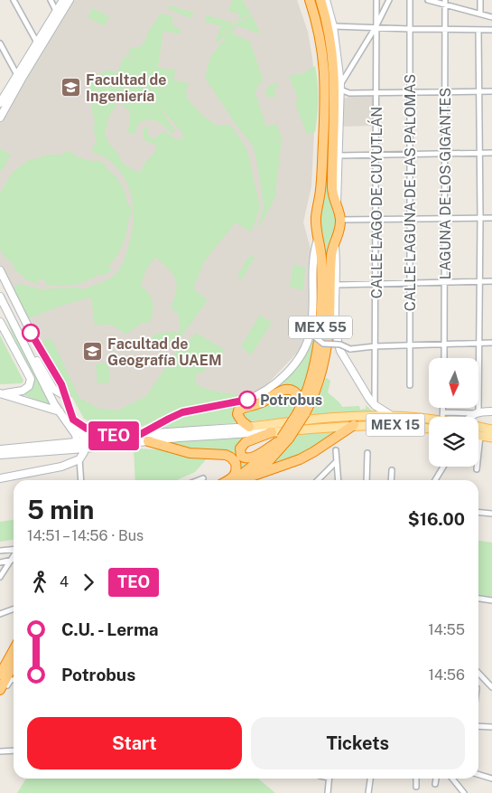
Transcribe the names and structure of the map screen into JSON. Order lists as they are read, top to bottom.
{
  "streets": {
    "highway": ["MEX 55"],
    "main road": ["MEX 15"],
    "street": ["LAGUNA DE LOS GIGANTES", "CALLE LAGUNA DE LAS PALOMAS", "CALLE LAGO DE CUYUTLÁN"]
  },
  "places": {
    "school or university": ["Facultad de Ingeniería", "Facultad de Geografía UAEM"],
    "other": ["Potrobus"]
  },
  "lines": ["bus line TEO"],
  "north": "bottom",
  "page": {
    "on_map": "TEO",
    "heading": ["5 min", "14:51 – 14:56 · Bus", "$16.00"],
    "legs": ["4", "TEO"],
    "list": [
      {
        "name": "C.U. - Lerma",
        "value": "14:55"
      },
      {
        "name": "Potrobus",
        "value": "14:56"
      }
    ],
    "buttons": ["Start", "Tickets"]
  }
}
